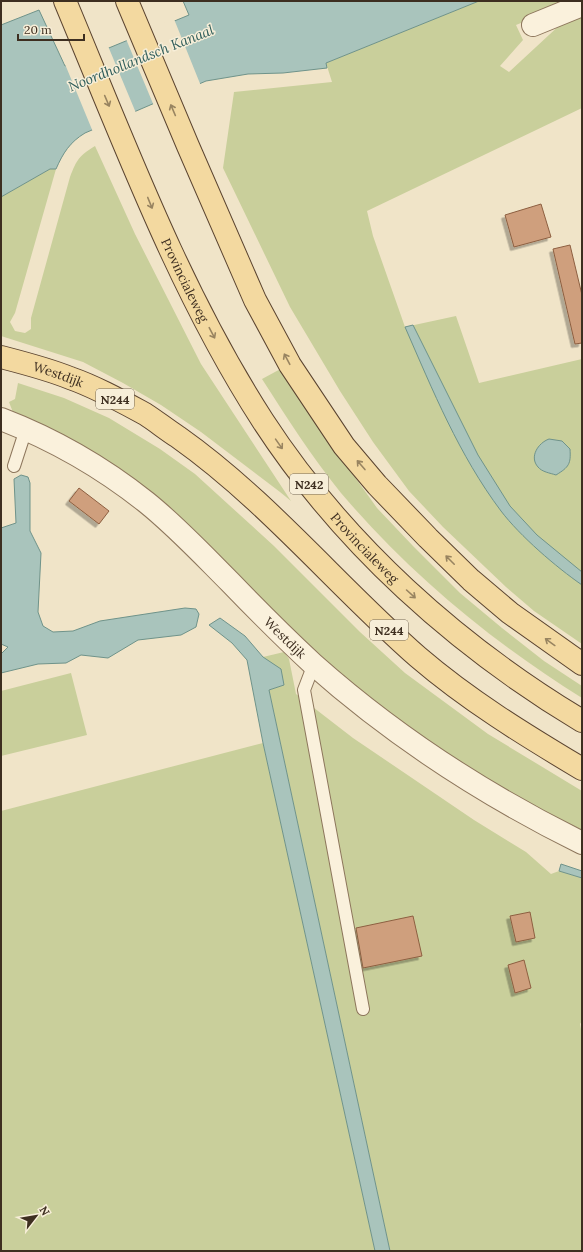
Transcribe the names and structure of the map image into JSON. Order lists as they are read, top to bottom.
{
  "streets": {
    "main road": [
      "Provincialeweg",
      "Westdijk",
      "N244",
      "N242"
    ]
  },
  "water": ["Noordhollandsch Kanaal"],
  "scale_bar": "20 m",
  "north": "top right"
}
